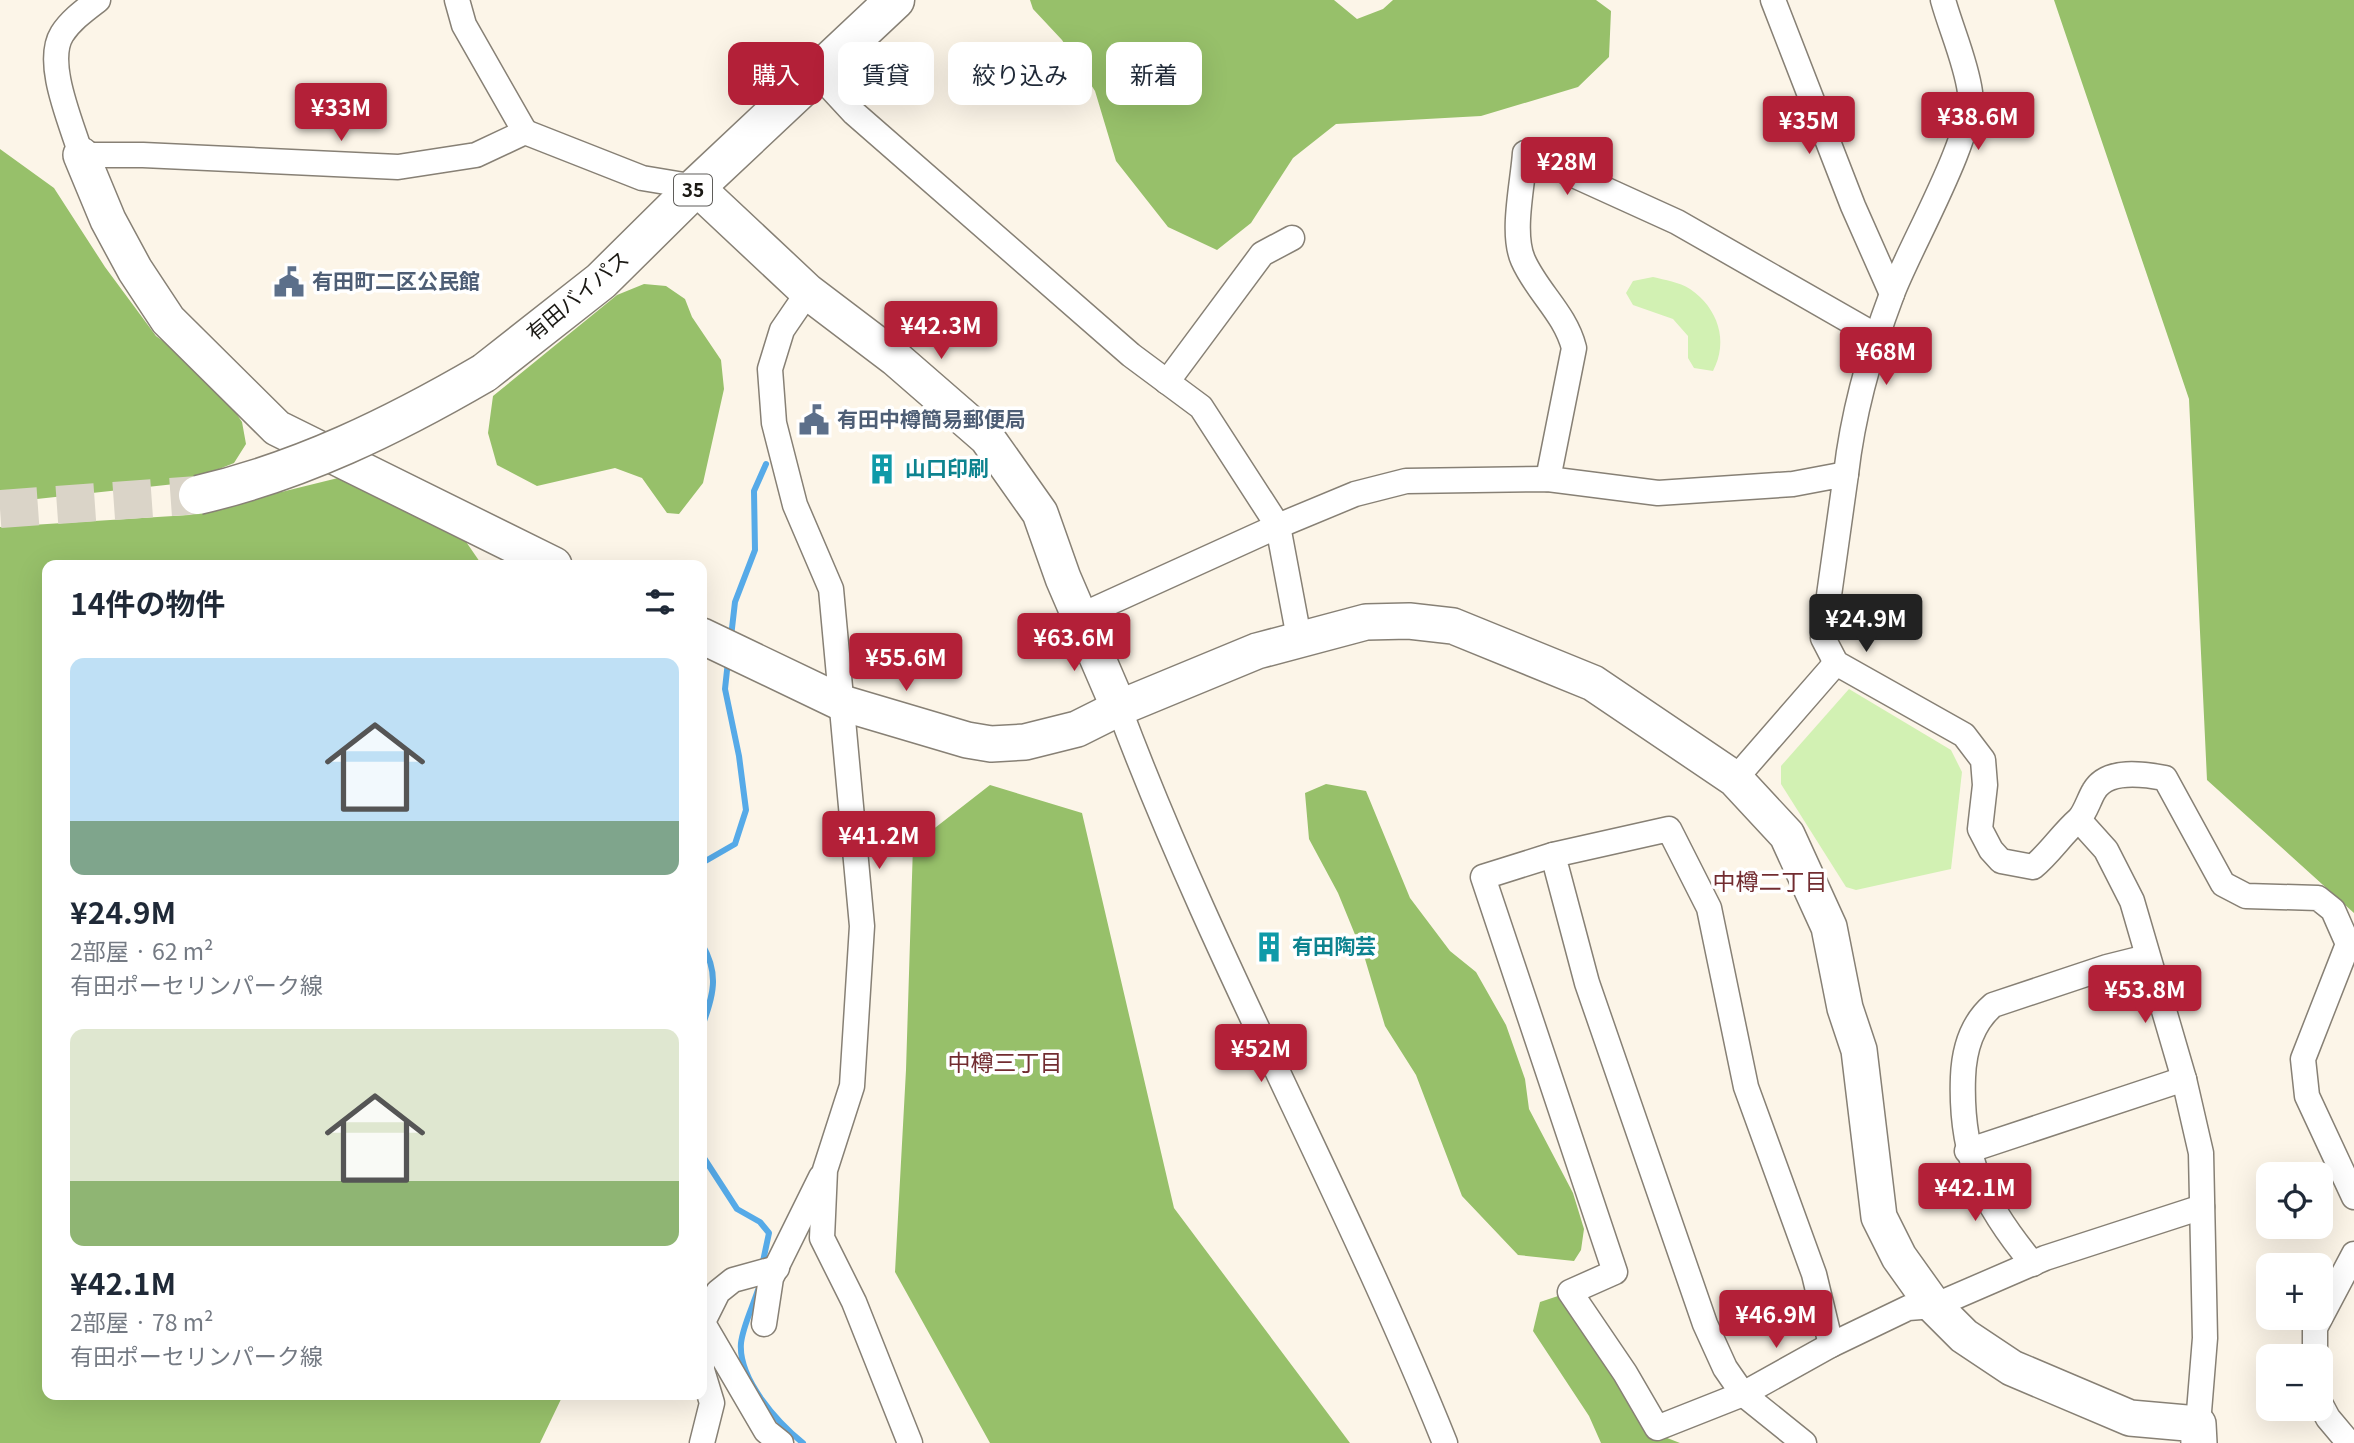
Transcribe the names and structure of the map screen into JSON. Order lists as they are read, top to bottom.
{
  "streets": {
    "highway": ["35", "有田バイパス"]
  },
  "districts": ["中樽二丁目", "中樽三丁目"],
  "places": {
    "public building": ["有田町二区公民館", "有田中樽簡易郵便局"],
    "building": ["山口印刷", "有田陶芸"]
  },
  "page": {
    "chip": [
      "購入",
      "賃貸",
      "絞り込み",
      "新着"
    ],
    "price": [
      "¥33M",
      "¥38.6M",
      "¥35M",
      "¥28M",
      "¥42.3M",
      "¥68M",
      "¥24.9M",
      "¥63.6M",
      "¥55.6M",
      "¥41.2M",
      "¥53.8M",
      "¥52M",
      "¥42.1M",
      "¥46.9M"
    ],
    "heading": "14件の物件",
    "list": [
      {
        "name": "¥24.9M",
        "note": "2部屋 · 62 m² · 有田ポーセリンパーク線"
      },
      {
        "name": "¥42.1M",
        "note": "2部屋 · 78 m² · 有田ポーセリンパーク線"
      }
    ],
    "map_buttons": ["+", "−"]
  }
}
